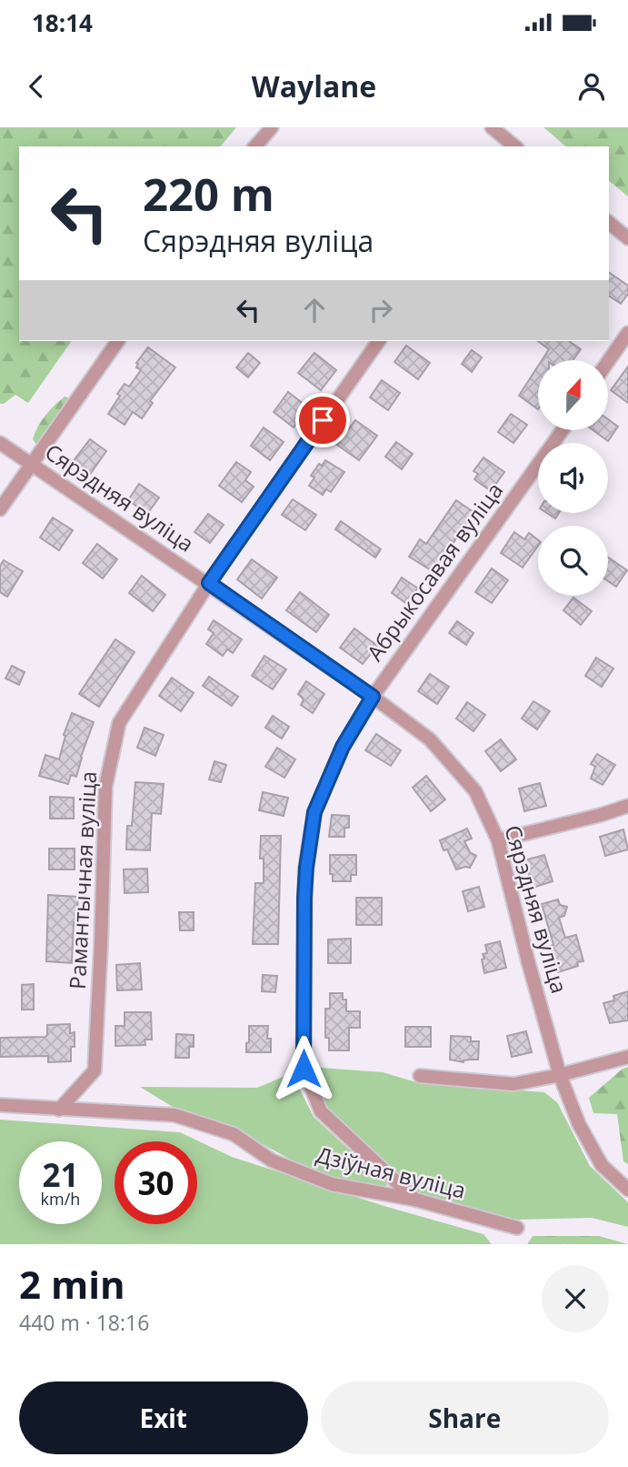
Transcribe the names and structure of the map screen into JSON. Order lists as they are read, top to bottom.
{
  "streets": {
    "street": [
      "Сярэдняя вуліца",
      "Абрыкосавая вуліца",
      "Рамантычная вуліца",
      "Дзіўная вуліца"
    ]
  },
  "crossings": [
    ["Сярэдняя вуліца", "Абрыкосавая вуліца"],
    ["Сярэдняя вуліца", "Рамантычная вуліца"],
    ["Абрыкосавая вуліца", "Дзіўная вуліца"],
    ["Рамантычная вуліца", "Дзіўная вуліца"]
  ],
  "north": "top",
  "page": {
    "status": "18:14",
    "header": "Waylane",
    "turn": ["220 m", "Сярэдняя вуліца"],
    "speed": "21 km/h",
    "limit": "30",
    "heading": ["2 min", "440 m · 18:16"],
    "buttons": ["Exit", "Share"]
  }
}
